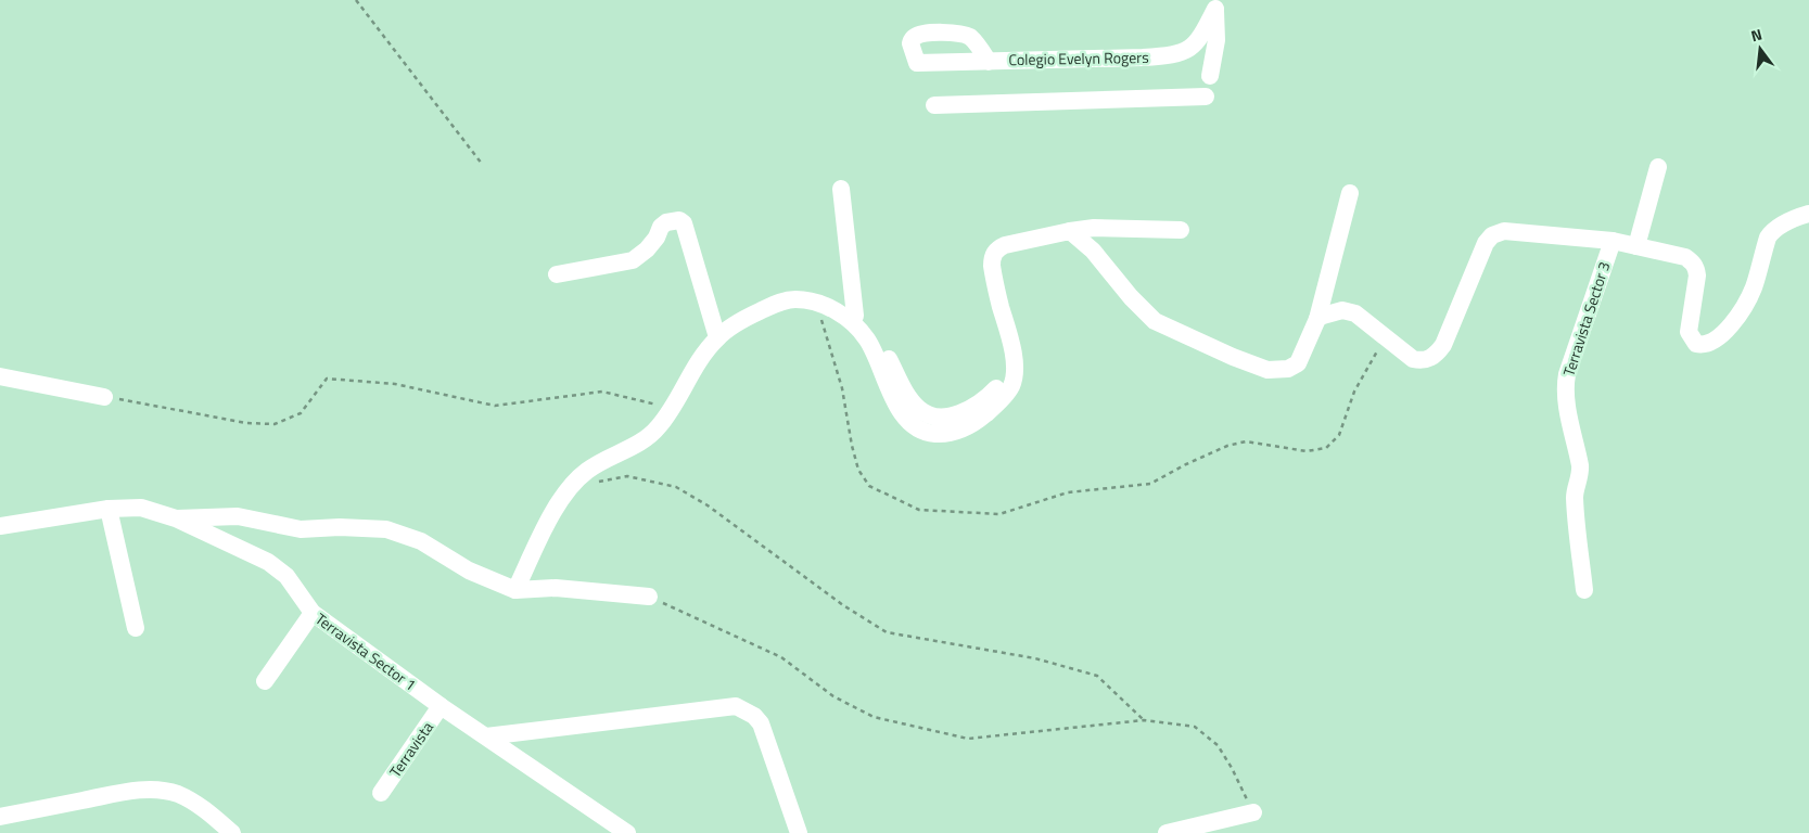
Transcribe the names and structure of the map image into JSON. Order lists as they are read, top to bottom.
{
  "streets": {
    "street": [
      "Colegio Evelyn Rogers",
      "Terravista Sector 3",
      "Terravista Sector 1",
      "Terravista"
    ]
  },
  "crossings": [
    ["Terravista Sector 1", "Terravista"]
  ],
  "north": "top"
}
